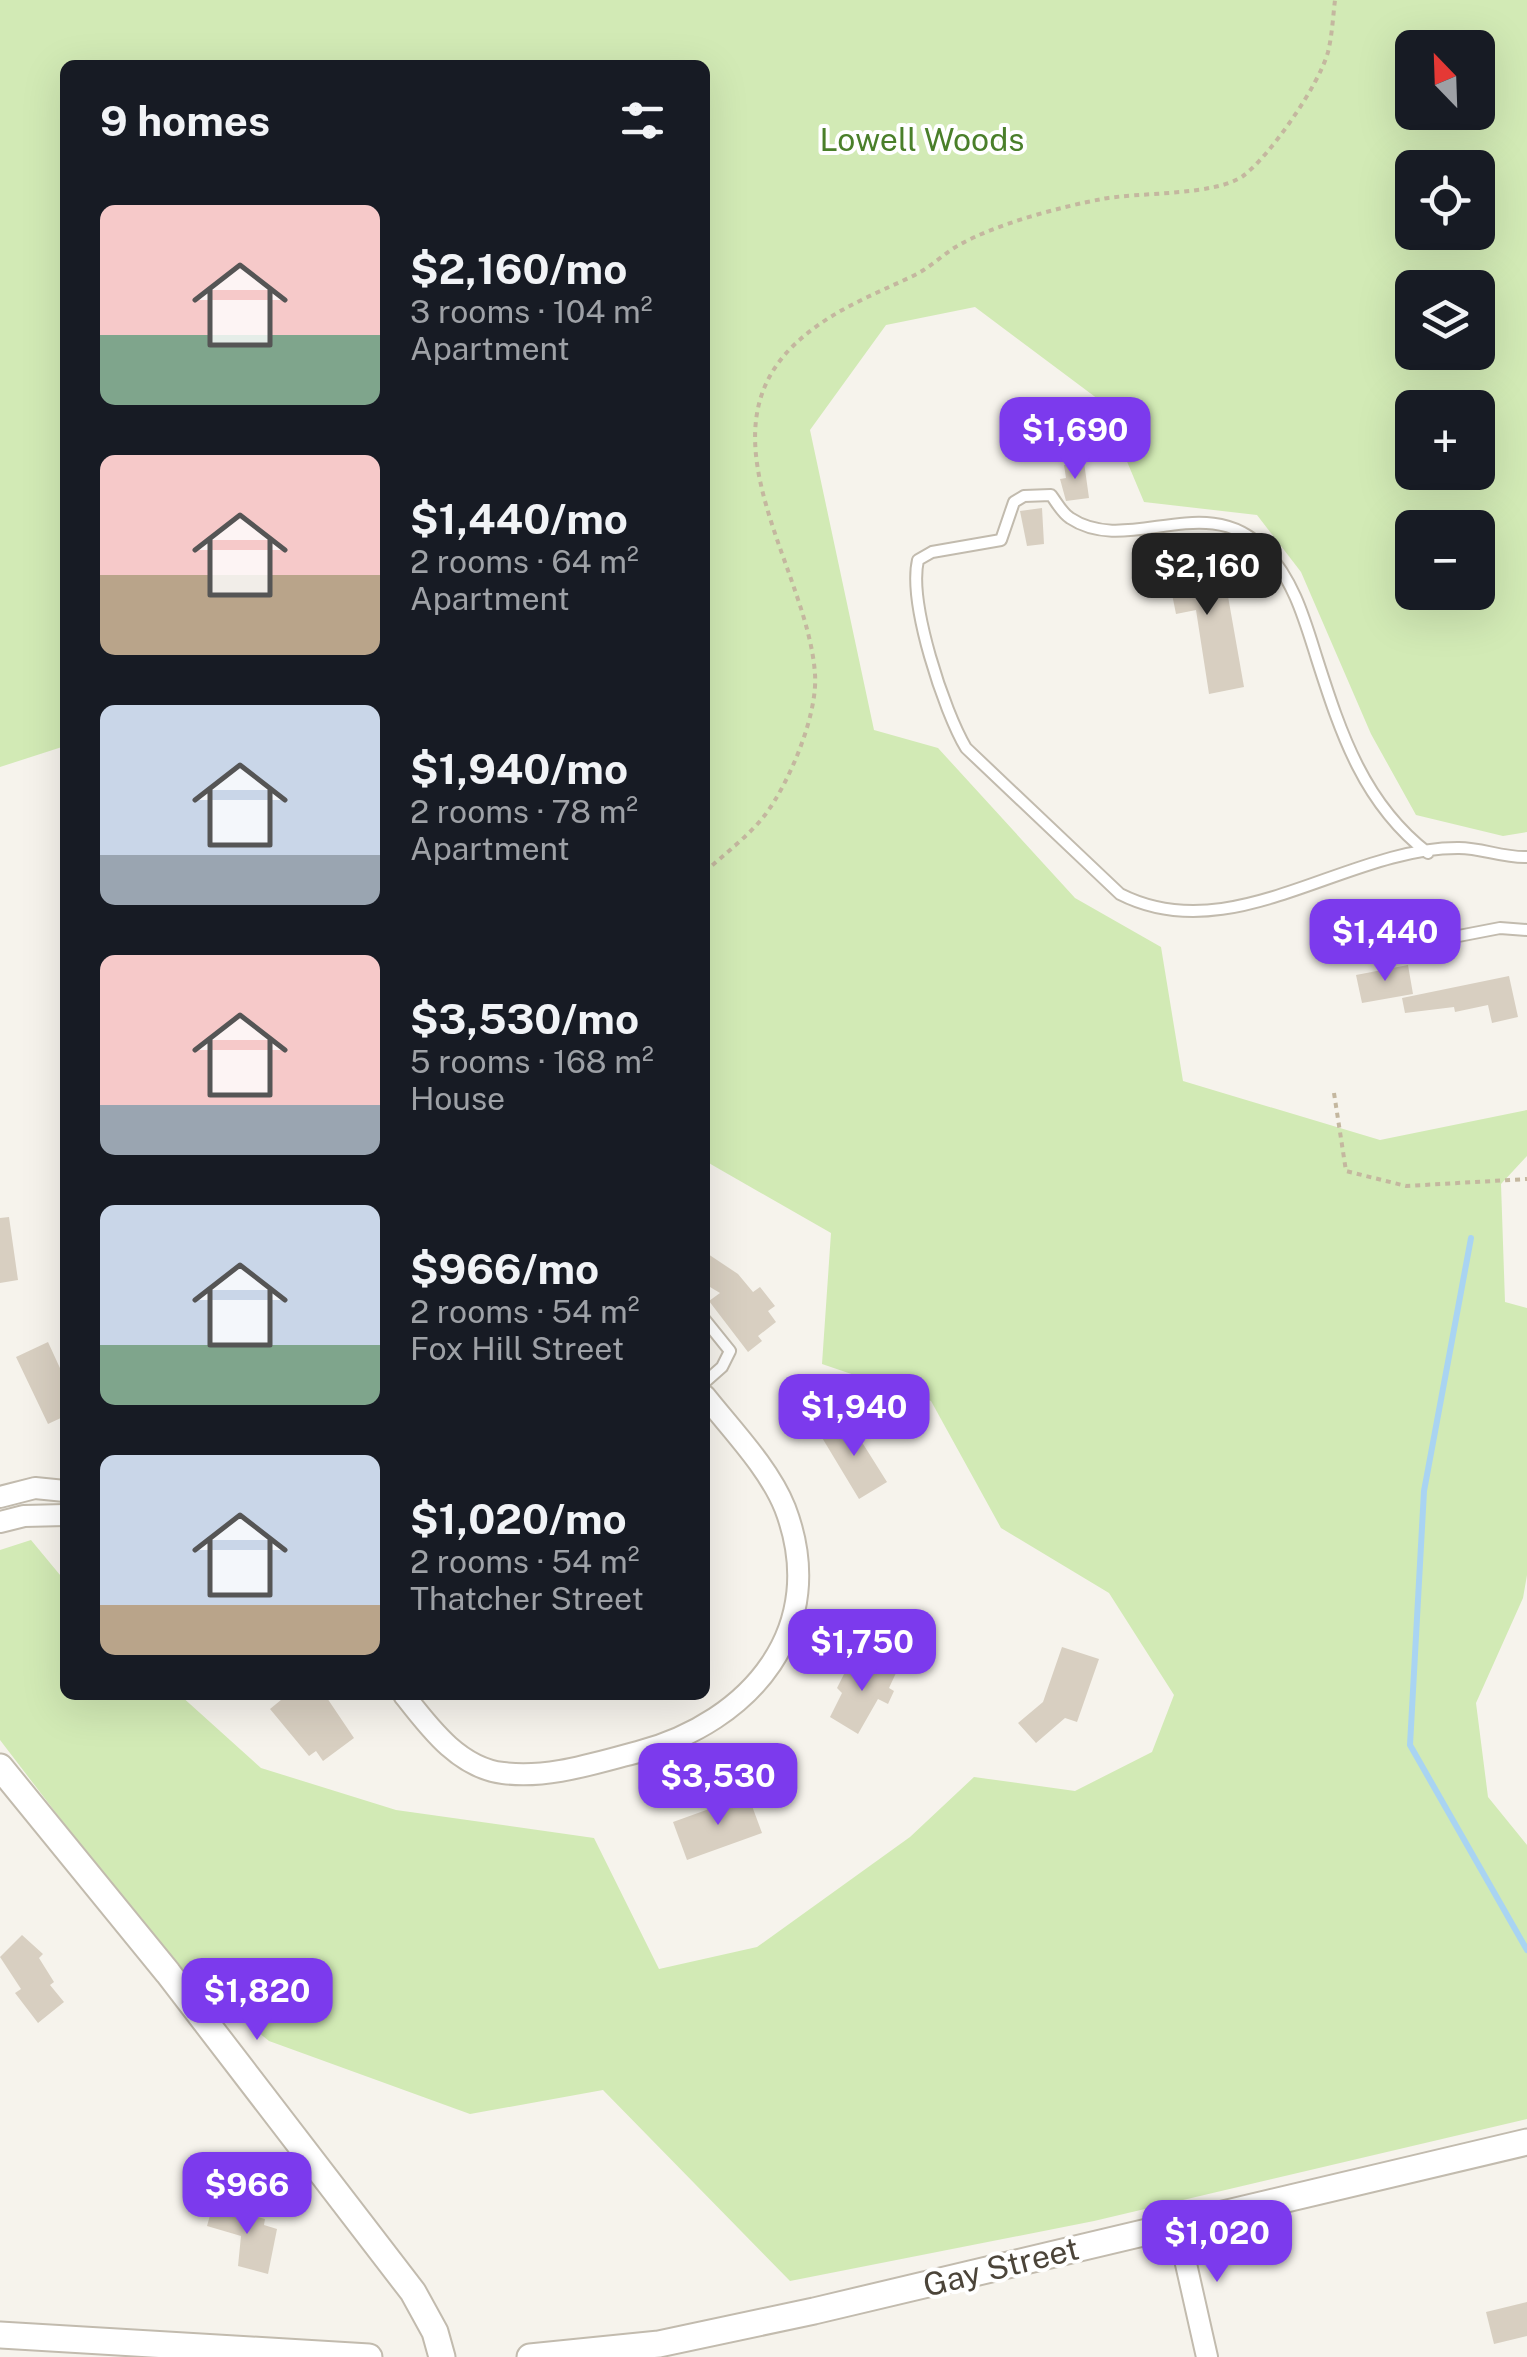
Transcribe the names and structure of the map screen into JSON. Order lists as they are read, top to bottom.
{
  "streets": {
    "street": ["Gay Street"]
  },
  "parks": ["Lowell Woods"],
  "north": "top left",
  "page": {
    "map_buttons": ["+", "−"],
    "heading": "9 homes",
    "list": [
      {
        "name": "$2,160/mo",
        "note": "3 rooms · 104 m² · Apartment"
      },
      {
        "name": "$1,440/mo",
        "note": "2 rooms · 64 m² · Apartment"
      },
      {
        "name": "$1,940/mo",
        "note": "2 rooms · 78 m² · Apartment"
      },
      {
        "name": "$3,530/mo",
        "note": "5 rooms · 168 m² · House"
      },
      {
        "name": "$966/mo",
        "note": "2 rooms · 54 m² · Fox Hill Street"
      },
      {
        "name": "$1,020/mo",
        "note": "2 rooms · 54 m² · Thatcher Street"
      }
    ],
    "price": [
      "$1,690",
      "$2,160",
      "$1,440",
      "$1,940",
      "$1,750",
      "$3,530",
      "$1,820",
      "$966",
      "$1,020"
    ]
  }
}
